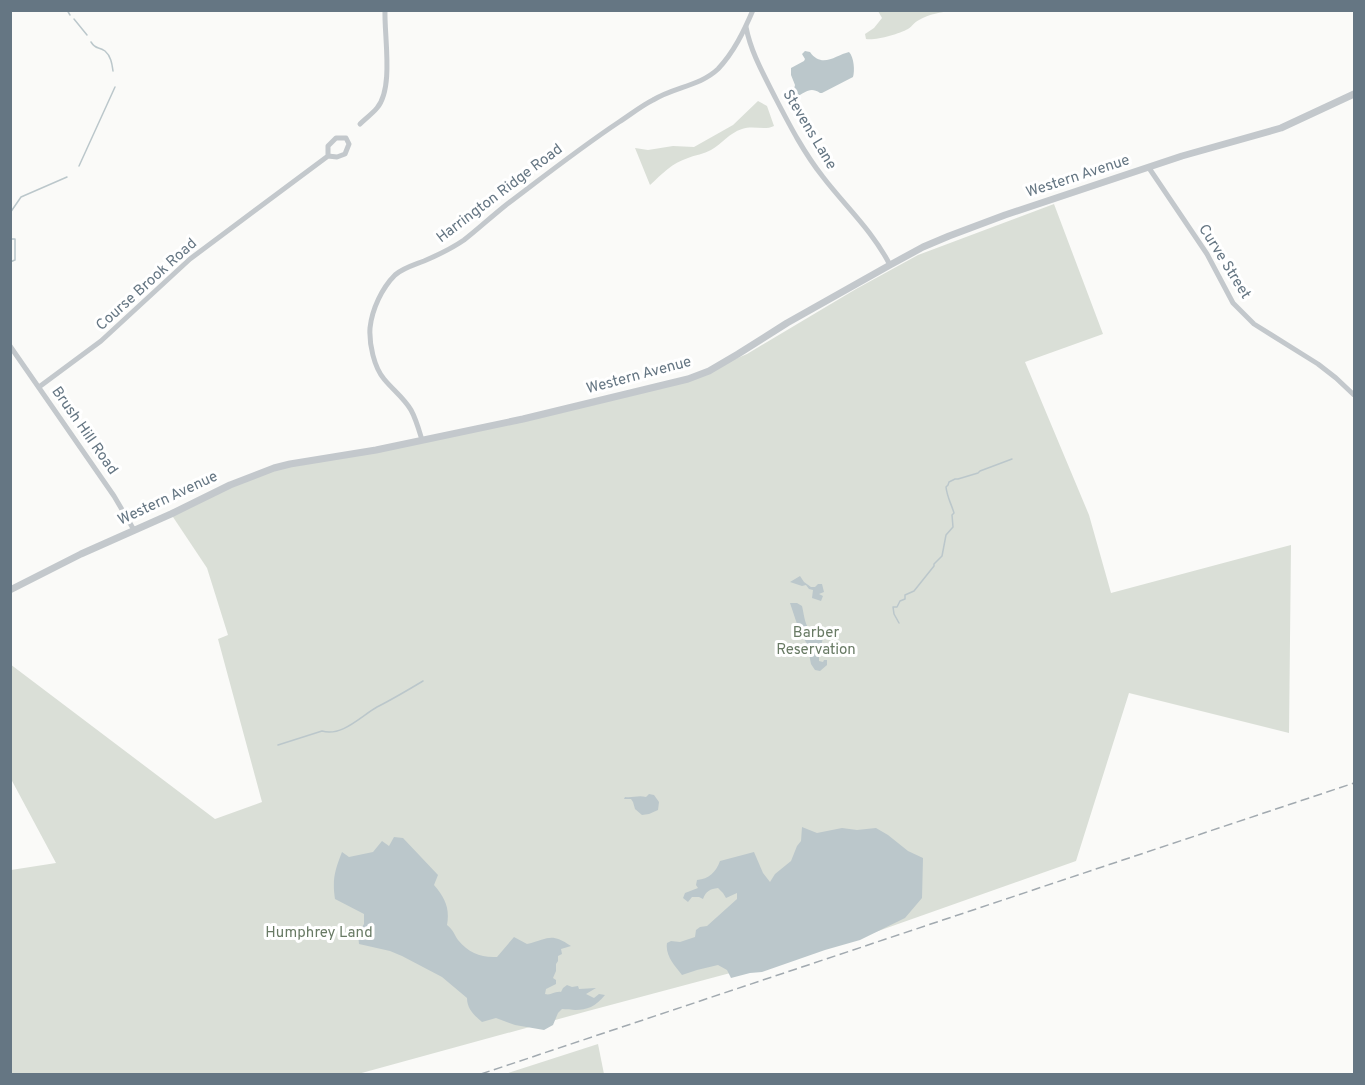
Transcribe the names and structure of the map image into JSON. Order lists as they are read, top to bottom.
{
  "streets": {
    "street": [
      "Stevens Lane",
      "Western Avenue",
      "Harrington Ridge Road",
      "Curve Street",
      "Course Brook Road",
      "Brush Hill Road"
    ]
  },
  "crossings": [
    ["Stevens Lane", "Western Avenue"],
    ["Stevens Lane", "Harrington Ridge Road"],
    ["Western Avenue", "Harrington Ridge Road"],
    ["Western Avenue", "Curve Street"],
    ["Western Avenue", "Brush Hill Road"],
    ["Course Brook Road", "Brush Hill Road"]
  ],
  "parks": ["Barber Reservation", "Humphrey Land"]
}
